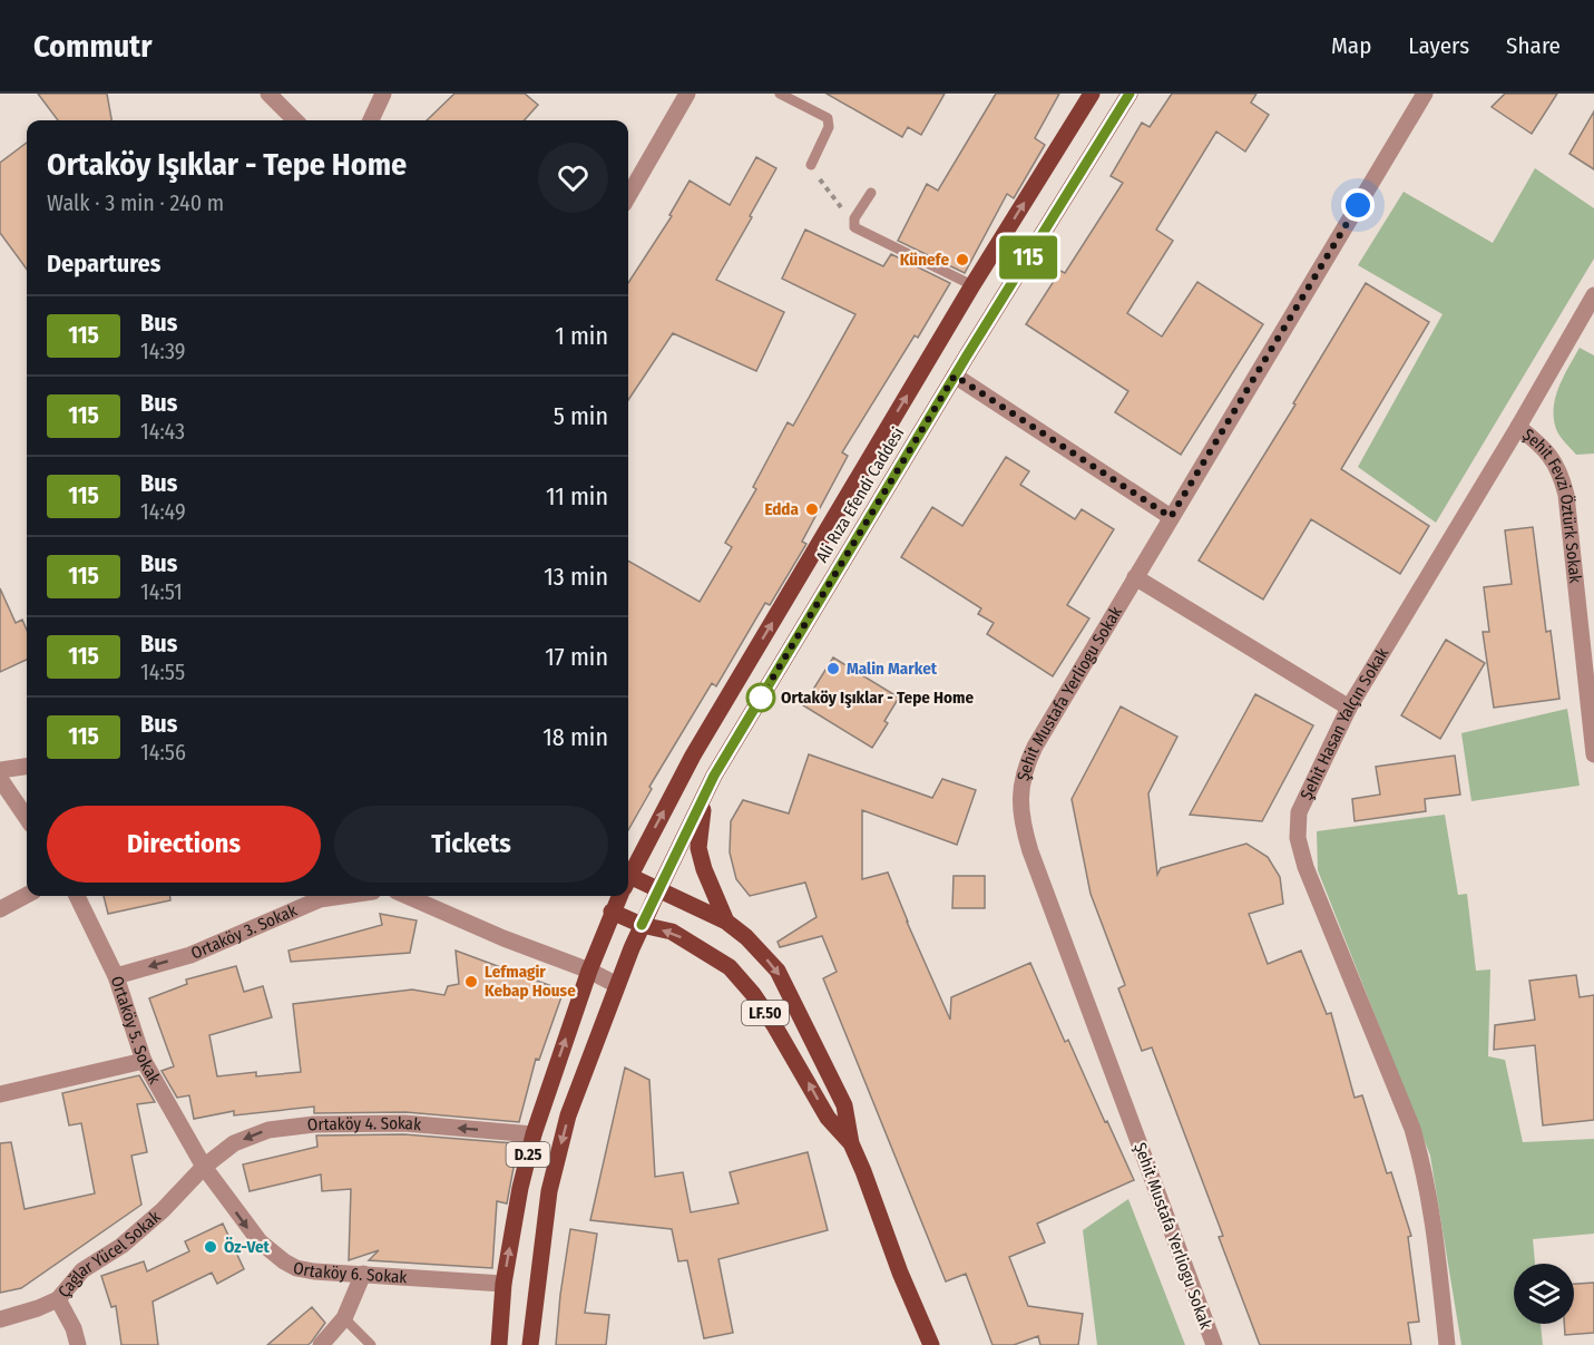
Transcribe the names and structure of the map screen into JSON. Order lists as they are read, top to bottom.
{
  "streets": {
    "main road": ["Ali Rıza Efendi Caddesi", "LF.50", "D.25"],
    "street": [
      "Şehit Fevzi Öztürk Sokak",
      "Şehit Mustafa Yerliogu Sokak",
      "Şehit Hasan Yalçın Sokak",
      "Ortaköy 3. Sokak",
      "Ortaköy 5. Sokak",
      "Ortaköy 4. Sokak",
      "Çağlar Yücel Sokak",
      "Ortaköy 6. Sokak"
    ]
  },
  "crossings": [
    ["Ali Rıza Efendi Caddesi", "LF.50"],
    ["Ali Rıza Efendi Caddesi", "D.25"],
    ["Şehit Fevzi Öztürk Sokak", "Şehit Hasan Yalçın Sokak"],
    ["Ortaköy 3. Sokak", "Ortaköy 5. Sokak"],
    ["LF.50", "D.25"],
    ["Ortaköy 5. Sokak", "Ortaköy 4. Sokak"],
    ["Ortaköy 5. Sokak", "Çağlar Yücel Sokak"],
    ["Ortaköy 5. Sokak", "Ortaköy 6. Sokak"],
    ["Ortaköy 4. Sokak", "D.25"],
    ["Ortaköy 4. Sokak", "Çağlar Yücel Sokak"],
    ["Ortaköy 4. Sokak", "Ortaköy 6. Sokak"],
    ["D.25", "Ortaköy 6. Sokak"],
    ["Çağlar Yücel Sokak", "Ortaköy 6. Sokak"]
  ],
  "one_way": ["Ortaköy 3. Sokak", "Ortaköy 4. Sokak", "Ortaköy 6. Sokak"],
  "places": [
    "Künefe",
    "Edda",
    "Malin Market",
    "Ortaköy Işıklar - Tepe Home",
    "Lefmagir Kebap House",
    "Öz-Vet"
  ],
  "lines": ["bus line 115"],
  "page": {
    "header": "Commutr",
    "nav": ["Map", "Layers", "Share"],
    "on_map": "115",
    "heading": [
      ["Ortaköy Işıklar - Tepe Home", "Walk · 3 min · 240 m"],
      "Departures"
    ],
    "list": [
      {
        "mark": "115",
        "name": "Bus",
        "note": "14:39",
        "value": "1 min"
      },
      {
        "mark": "115",
        "name": "Bus",
        "note": "14:43",
        "value": "5 min"
      },
      {
        "mark": "115",
        "name": "Bus",
        "note": "14:49",
        "value": "11 min"
      },
      {
        "mark": "115",
        "name": "Bus",
        "note": "14:51",
        "value": "13 min"
      },
      {
        "mark": "115",
        "name": "Bus",
        "note": "14:55",
        "value": "17 min"
      },
      {
        "mark": "115",
        "name": "Bus",
        "note": "14:56",
        "value": "18 min"
      }
    ],
    "buttons": ["Directions", "Tickets"]
  }
}
